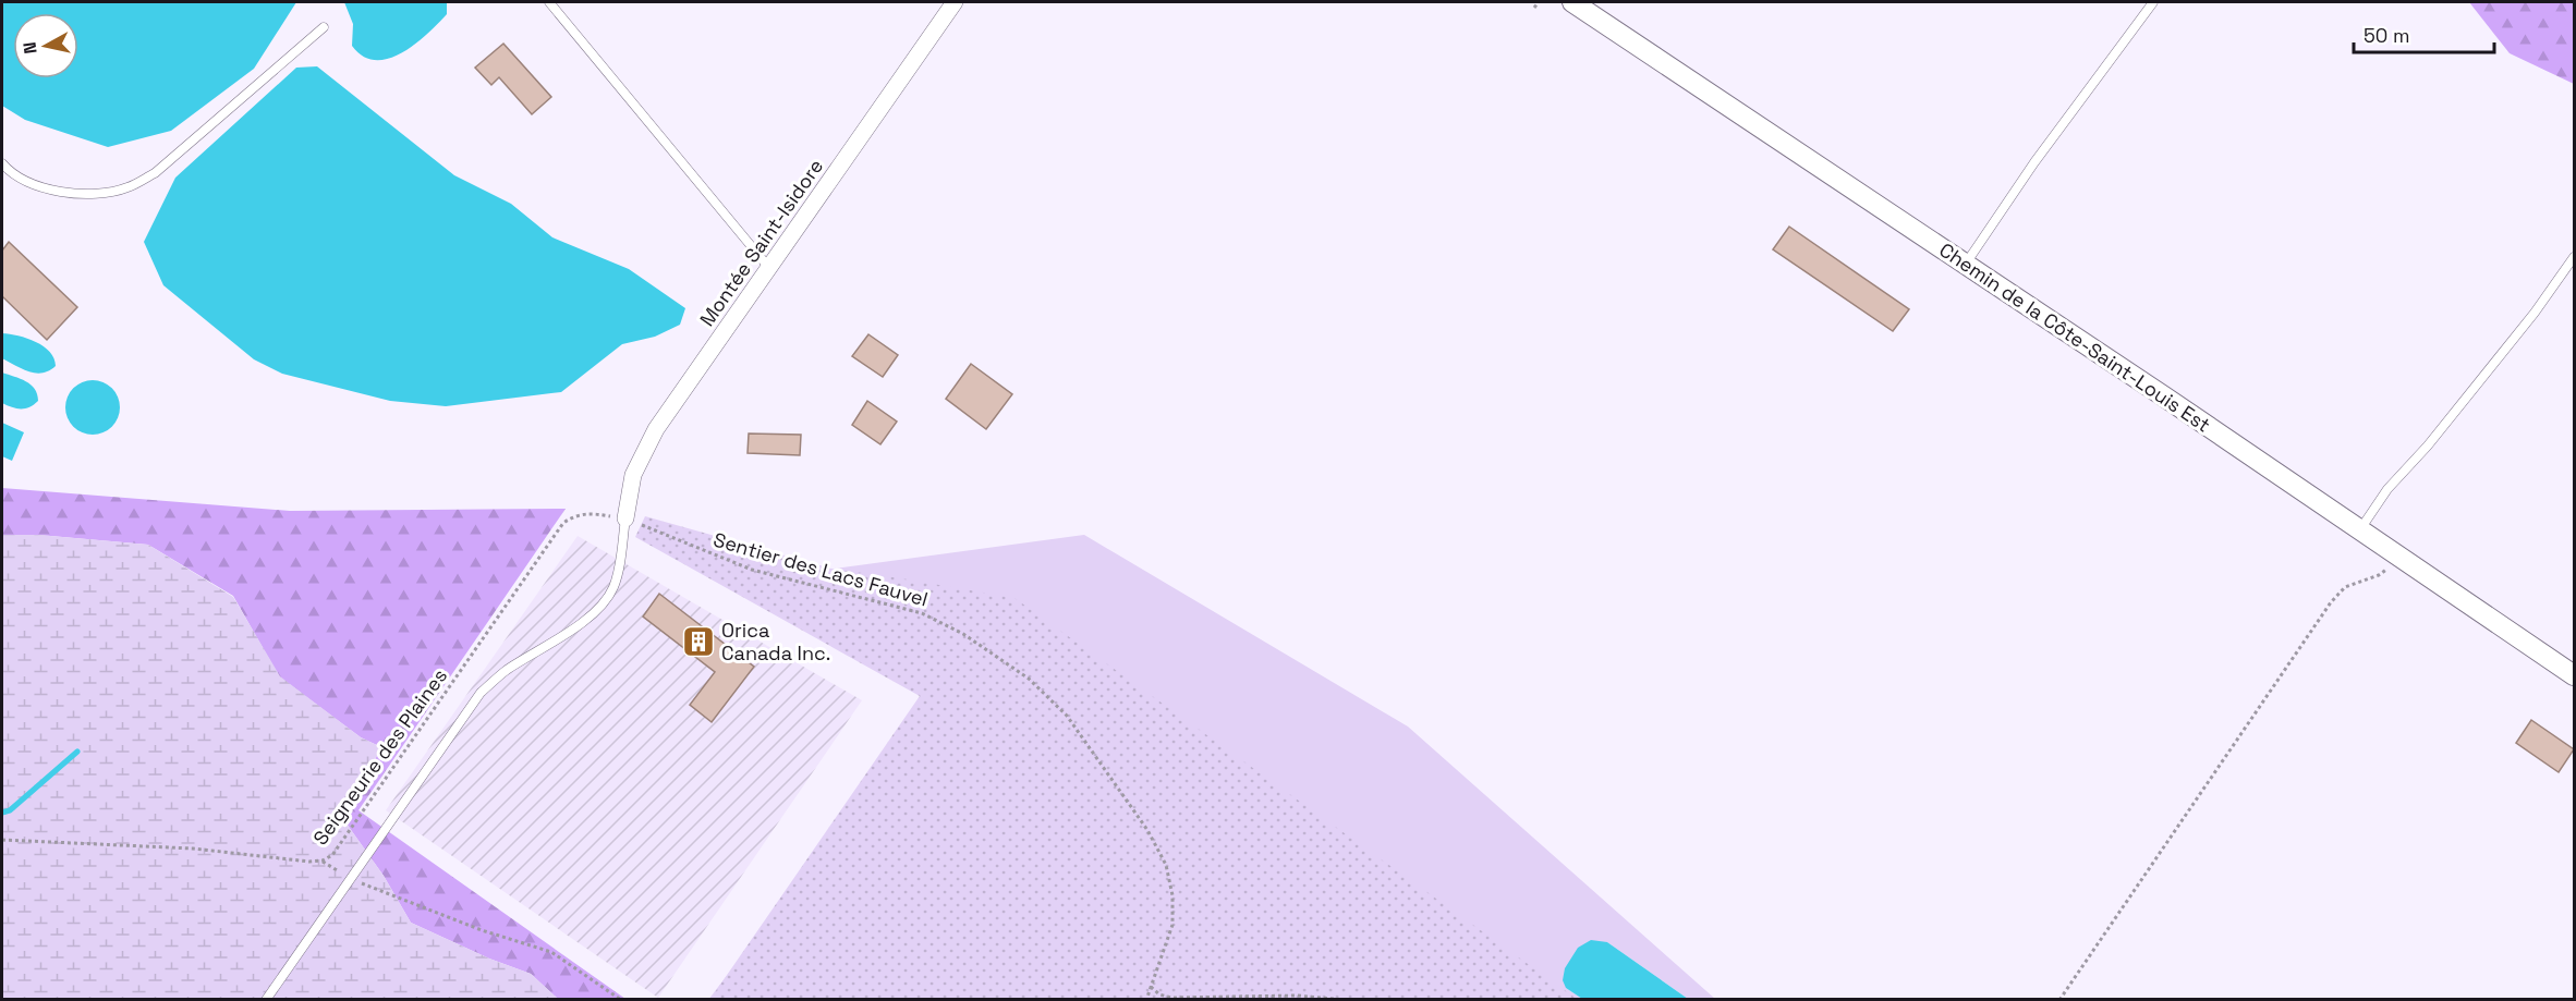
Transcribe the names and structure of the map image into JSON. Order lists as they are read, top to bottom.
{
  "streets": {
    "street": ["Montée Saint-Isidore", "Chemin de la Côte-Saint-Louis Est"],
    "path": ["Sentier des Lacs Fauvel", "Seigneurie des Plaines"]
  },
  "crossings": [
    ["Montée Saint-Isidore", "Sentier des Lacs Fauvel"],
    ["Montée Saint-Isidore", "Seigneurie des Plaines"],
    ["Sentier des Lacs Fauvel", "Seigneurie des Plaines"]
  ],
  "places": {
    "building": ["Orica Canada Inc."]
  },
  "scale_bar": "50 m",
  "north": "left"
}
